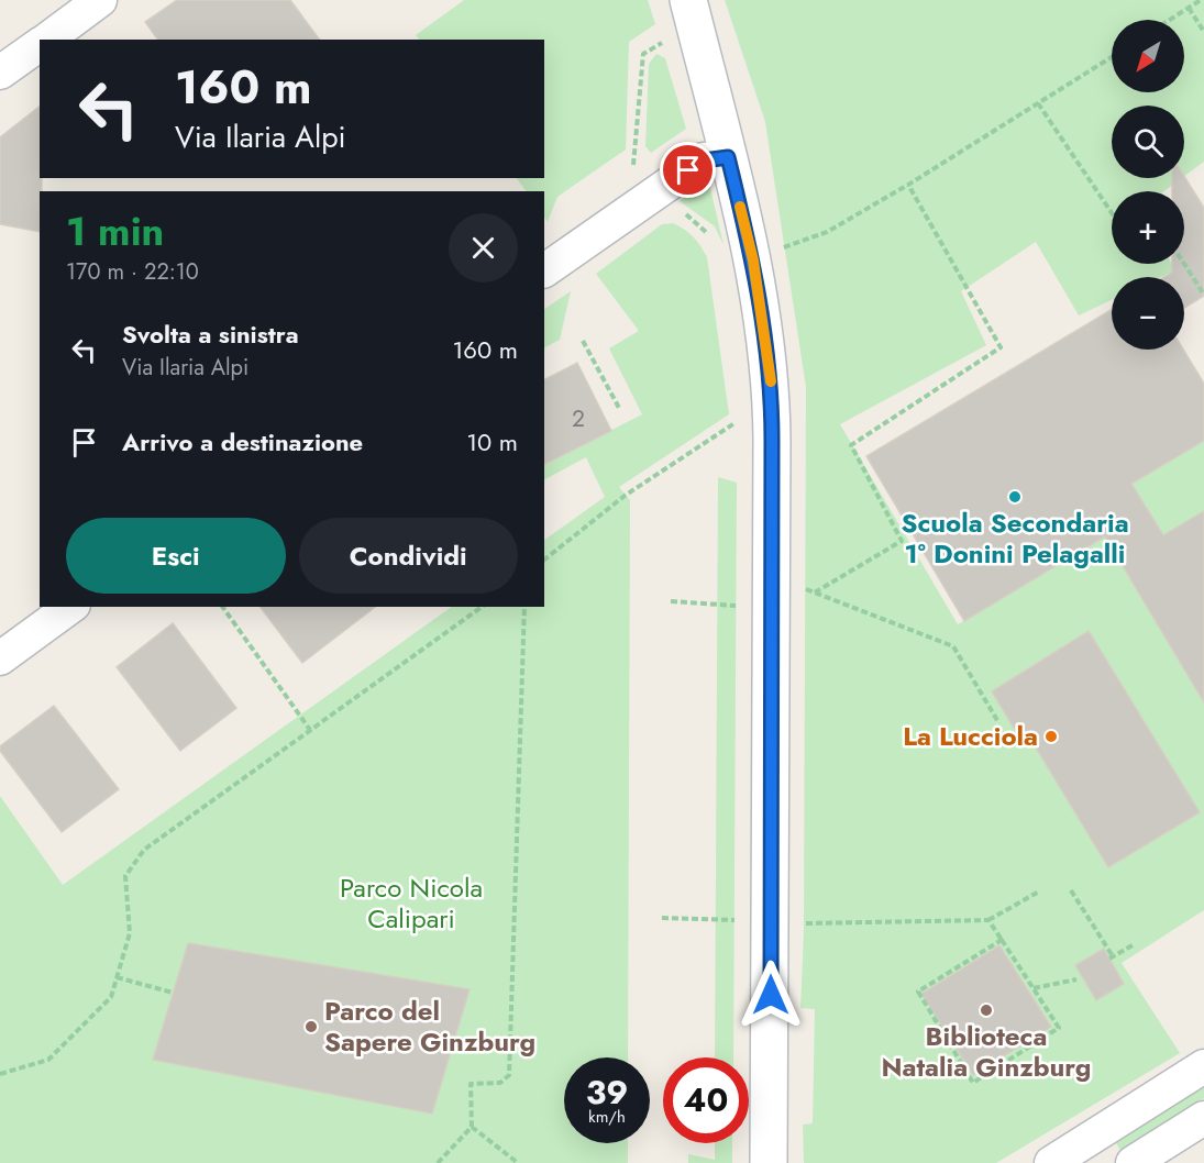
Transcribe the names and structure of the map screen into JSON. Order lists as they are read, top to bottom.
{
  "parks": ["Parco Nicola Calipari"],
  "places": [
    "Scuola Secondaria 1° Donini Pelagalli",
    "La Lucciola",
    "Biblioteca Natalia Ginzburg",
    "Parco del Sapere Ginzburg"
  ],
  "house_numbers": ["2"],
  "north": "bottom left",
  "page": {
    "map_buttons": ["+", "−"],
    "turn": ["160 m", "Via Ilaria Alpi"],
    "heading": ["1 min", "170 m · 22:10"],
    "list": [
      {
        "name": "Svolta a sinistra",
        "note": "Via Ilaria Alpi",
        "value": "160 m"
      },
      {
        "name": "Arrivo a destinazione",
        "value": "10 m"
      }
    ],
    "buttons": ["Esci", "Condividi"],
    "speed": "39 km/h",
    "limit": "40"
  }
}
